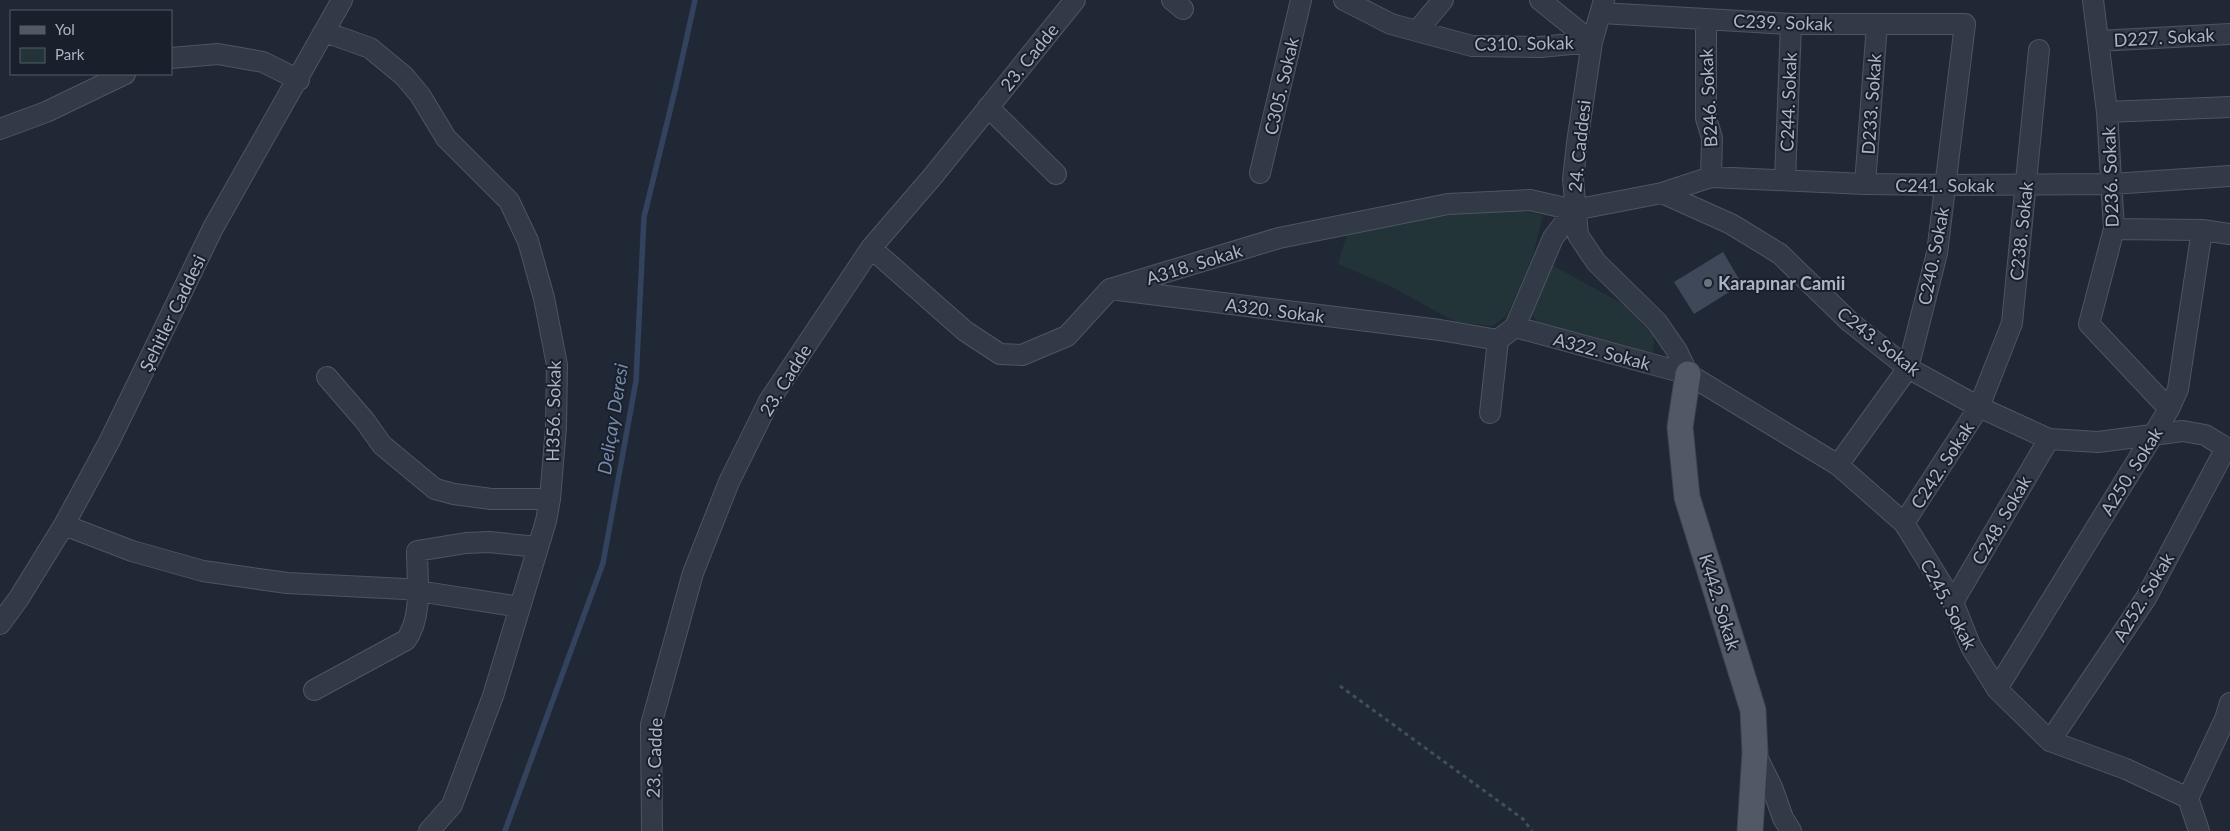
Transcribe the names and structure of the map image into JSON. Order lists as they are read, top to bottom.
{
  "streets": {
    "main road": ["K442. Sokak"],
    "street": [
      "C239. Sokak",
      "D227. Sokak",
      "C310. Sokak",
      "23. Cadde",
      "C305. Sokak",
      "B246. Sokak",
      "C244. Sokak",
      "D233. Sokak",
      "24. Caddesi",
      "D236. Sokak",
      "C241. Sokak",
      "C238. Sokak",
      "C240. Sokak",
      "A318. Sokak",
      "A320. Sokak",
      "Şehitler Caddesi",
      "C243. Sokak",
      "A322. Sokak",
      "H356. Sokak",
      "C242. Sokak",
      "A250. Sokak",
      "C248. Sokak",
      "A252. Sokak",
      "C245. Sokak"
    ]
  },
  "crossings": [
    ["C239. Sokak", "B246. Sokak"],
    ["C239. Sokak", "C244. Sokak"],
    ["C239. Sokak", "D233. Sokak"],
    ["C239. Sokak", "24. Caddesi"],
    ["C239. Sokak", "C240. Sokak"],
    ["D227. Sokak", "D236. Sokak"],
    ["C310. Sokak", "24. Caddesi"],
    ["B246. Sokak", "C241. Sokak"],
    ["C244. Sokak", "C241. Sokak"],
    ["D233. Sokak", "C241. Sokak"],
    ["24. Caddesi", "A318. Sokak"],
    ["24. Caddesi", "A322. Sokak"],
    ["24. Caddesi", "K442. Sokak"],
    ["24. Caddesi", "C245. Sokak"],
    ["D236. Sokak", "C241. Sokak"],
    ["D236. Sokak", "A250. Sokak"],
    ["C241. Sokak", "C238. Sokak"],
    ["C241. Sokak", "C240. Sokak"],
    ["C241. Sokak", "C243. Sokak"],
    ["C238. Sokak", "C243. Sokak"],
    ["C238. Sokak", "C242. Sokak"],
    ["C240. Sokak", "C243. Sokak"],
    ["C240. Sokak", "C245. Sokak"],
    ["A318. Sokak", "A320. Sokak"],
    ["Şehitler Caddesi", "H356. Sokak"],
    ["C243. Sokak", "C242. Sokak"],
    ["C243. Sokak", "A250. Sokak"],
    ["C243. Sokak", "C248. Sokak"],
    ["C243. Sokak", "A252. Sokak"],
    ["A322. Sokak", "K442. Sokak"],
    ["A322. Sokak", "C245. Sokak"],
    ["C242. Sokak", "C245. Sokak"],
    ["A250. Sokak", "C245. Sokak"],
    ["C248. Sokak", "C245. Sokak"],
    ["A252. Sokak", "C245. Sokak"],
    ["K442. Sokak", "C245. Sokak"]
  ],
  "water": ["Deliçay Deresi"],
  "places": ["Karapınar Camii"],
  "legend": ["Yol", "Park"]
}
